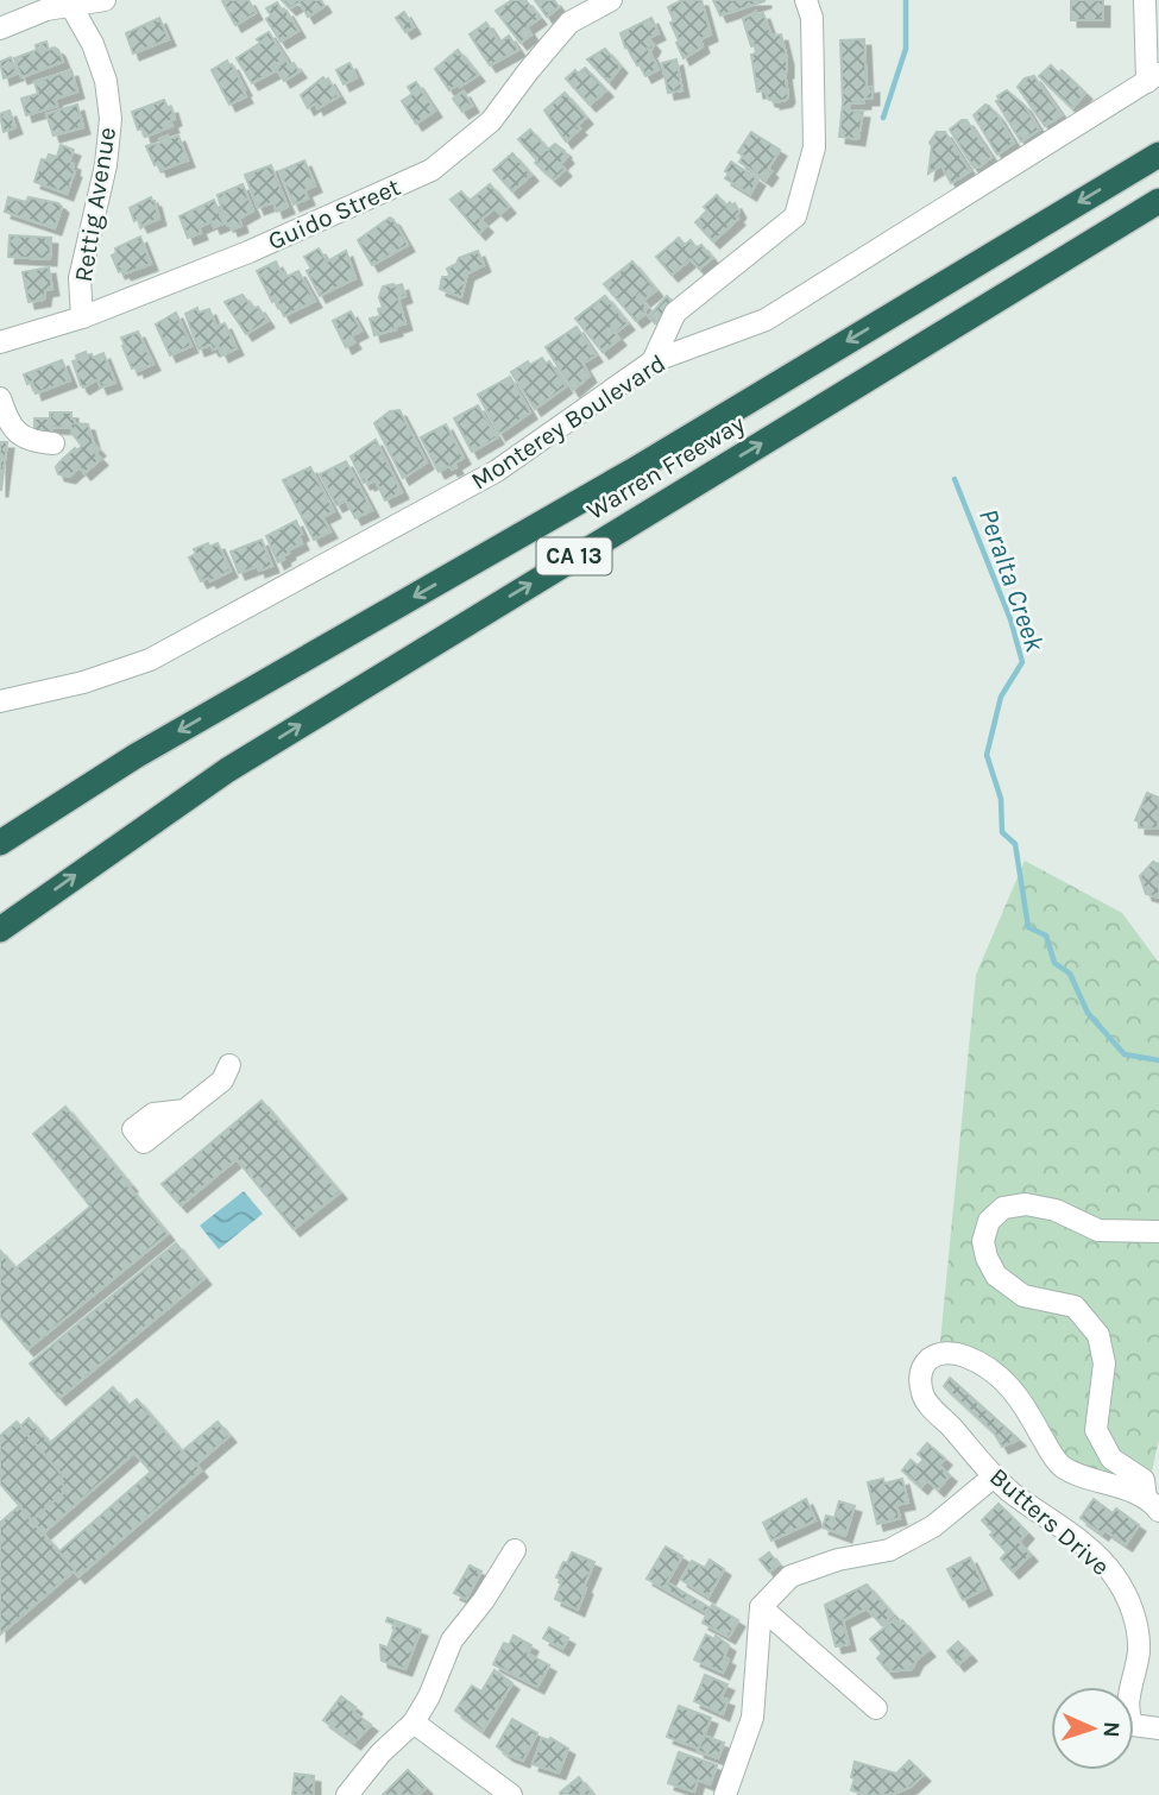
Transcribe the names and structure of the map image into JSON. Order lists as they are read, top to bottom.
{
  "streets": {
    "highway": ["Warren Freeway", "CA 13"],
    "street": [
      "Rettig Avenue",
      "Guido Street",
      "Monterey Boulevard",
      "Butters Drive"
    ]
  },
  "crossings": [
    ["Rettig Avenue", "Guido Street"]
  ],
  "water": ["Peralta Creek"],
  "north": "right"
}
